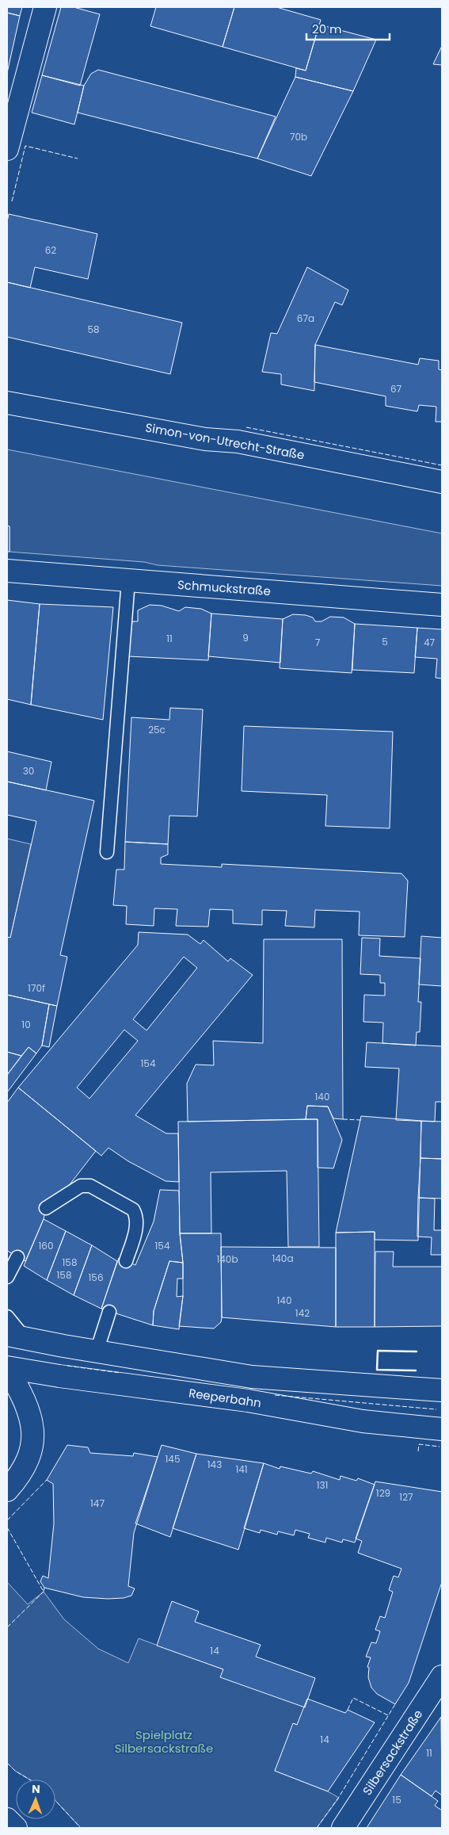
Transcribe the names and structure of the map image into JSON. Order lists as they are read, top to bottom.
{
  "streets": {
    "main road": [
      "Simon-von-Utrecht-Straße",
      "Schmuckstraße",
      "Reeperbahn",
      "Silbersackstraße"
    ]
  },
  "parks": ["Spielplatz Silbersackstraße"],
  "house_numbers": [
    "70b",
    "62",
    "67a",
    "58",
    "67",
    "9",
    "11",
    "5",
    "7",
    "47",
    "25c",
    "30",
    "170f",
    "10",
    "154",
    "140",
    "160",
    "154",
    "140a",
    "140b",
    "158",
    "158",
    "156",
    "140",
    "142",
    "145",
    "143",
    "141",
    "131",
    "129",
    "127",
    "147",
    "14",
    "14",
    "11",
    "15"
  ],
  "scale_bar": "20 m",
  "north": "top"
}
